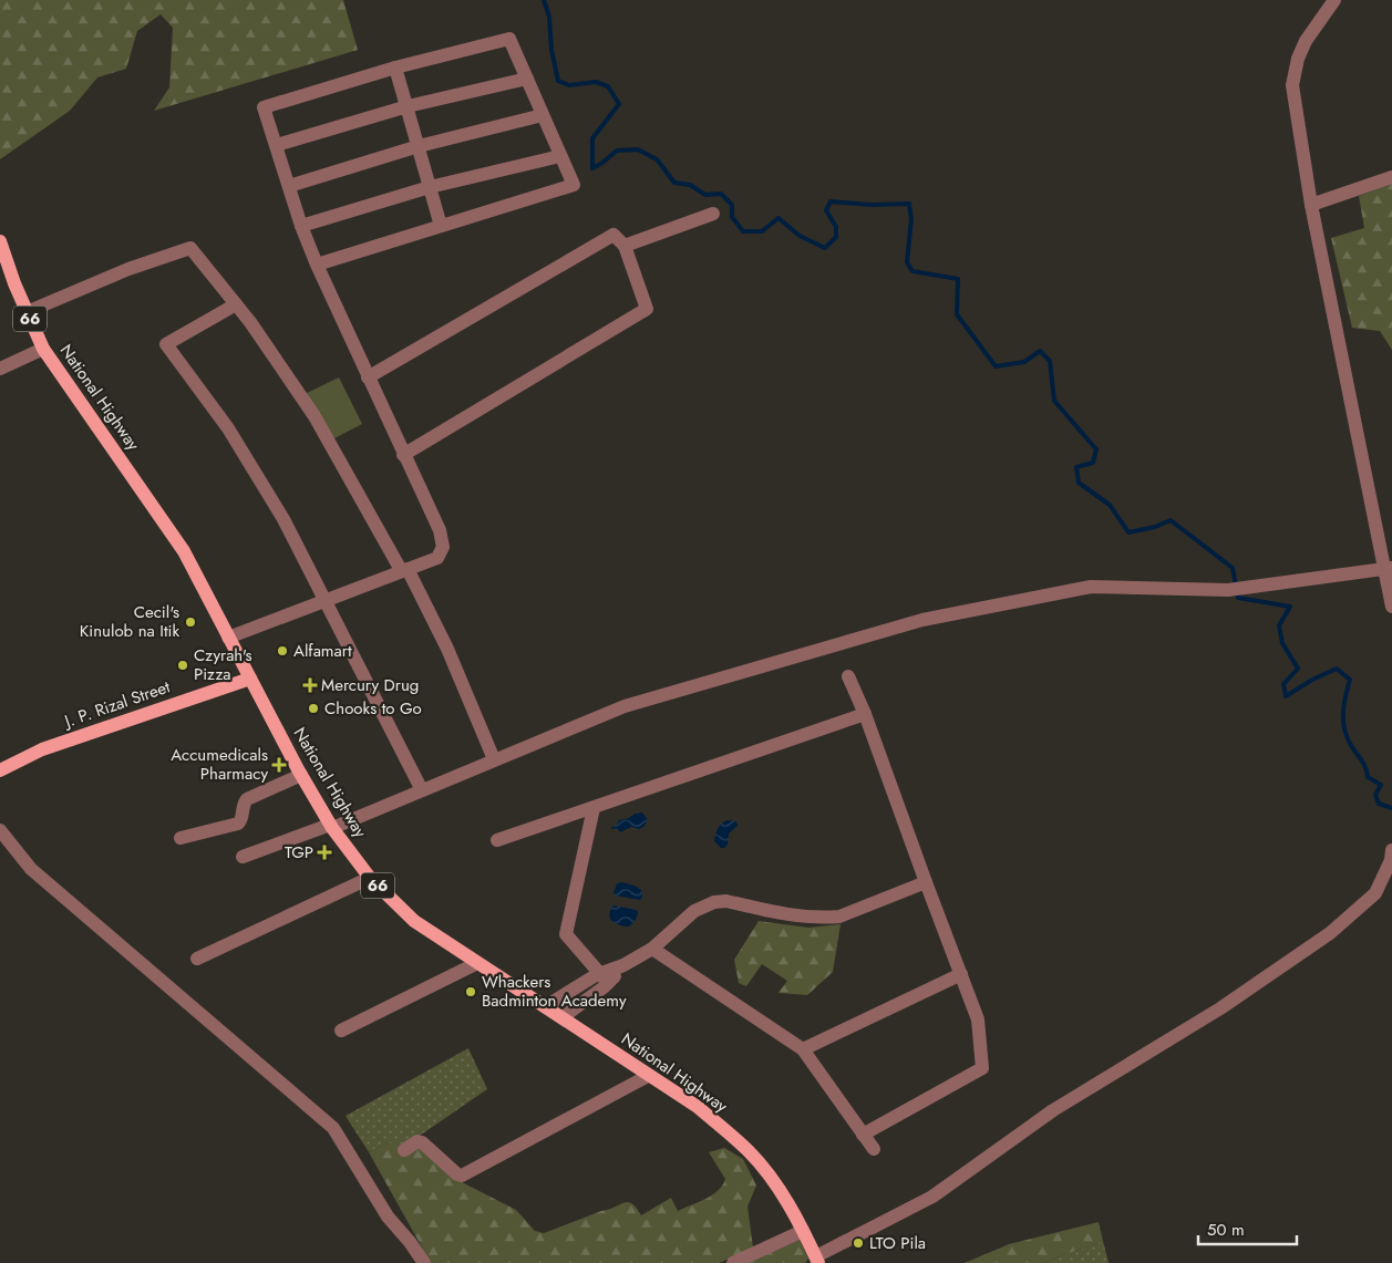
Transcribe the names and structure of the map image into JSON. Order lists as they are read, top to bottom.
{
  "streets": {
    "main road": ["66", "National Highway", "J. P. Rizal Street"]
  },
  "crossings": [
    ["National Highway", "J. P. Rizal Street"]
  ],
  "places": {
    "other": [
      "Cecil's Kinulob na Itik",
      "Alfamart",
      "Czyrah's Pizza",
      "Chooks to Go",
      "Whackers Badminton Academy",
      "LTO Pila"
    ],
    "health": ["Mercury Drug", "Accumedicals Pharmacy", "TGP"]
  },
  "scale_bar": "50 m"
}
